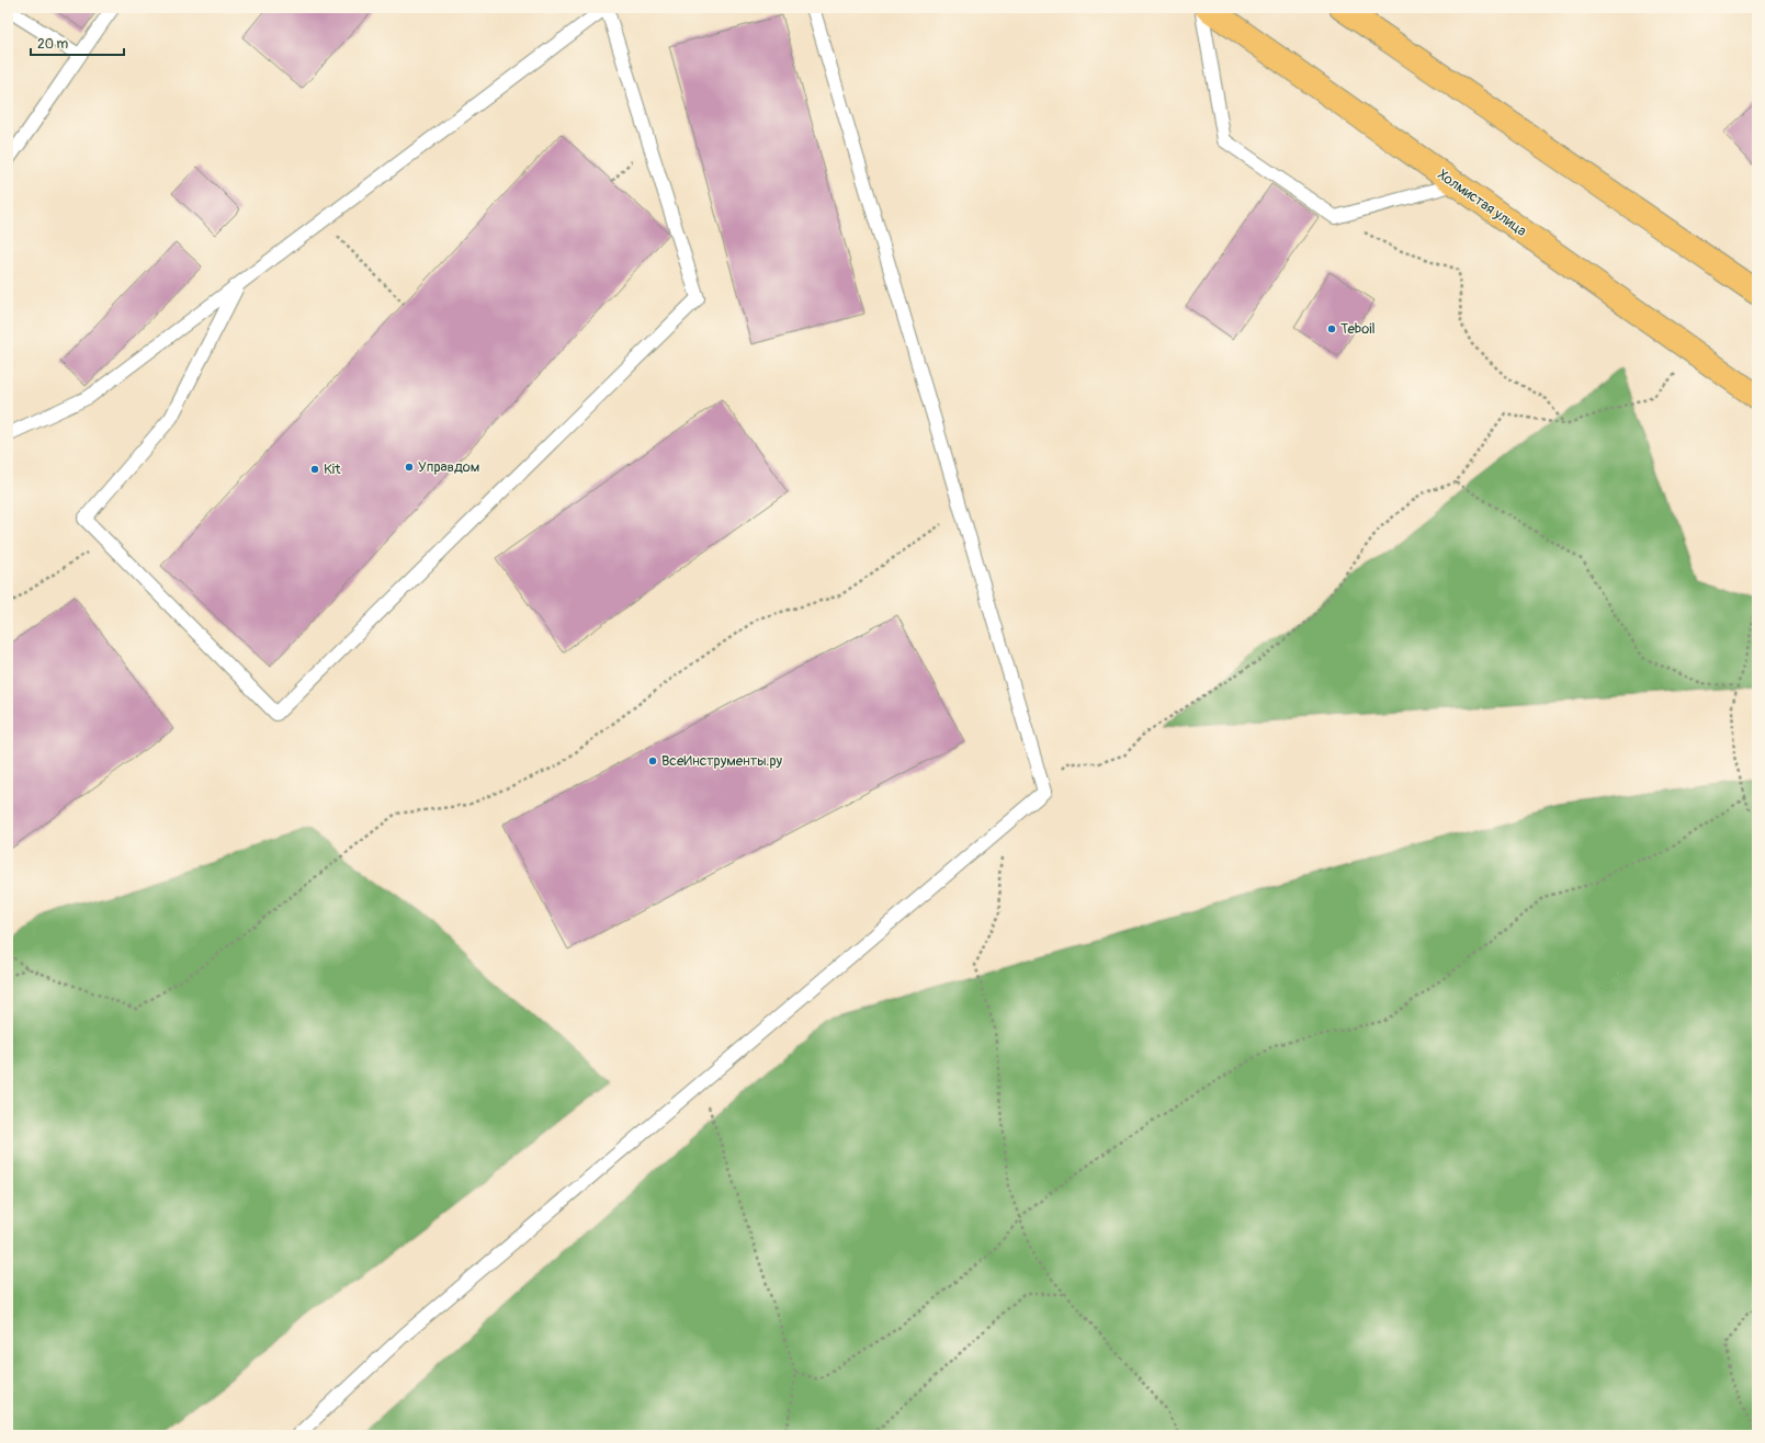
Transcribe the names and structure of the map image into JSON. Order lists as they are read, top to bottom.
{
  "streets": {
    "highway": ["Холмистая улица"]
  },
  "places": [
    "Teboil",
    "Управдом",
    "Kit",
    "ВсеИнструменты.ру"
  ],
  "scale_bar": "20 m"
}
